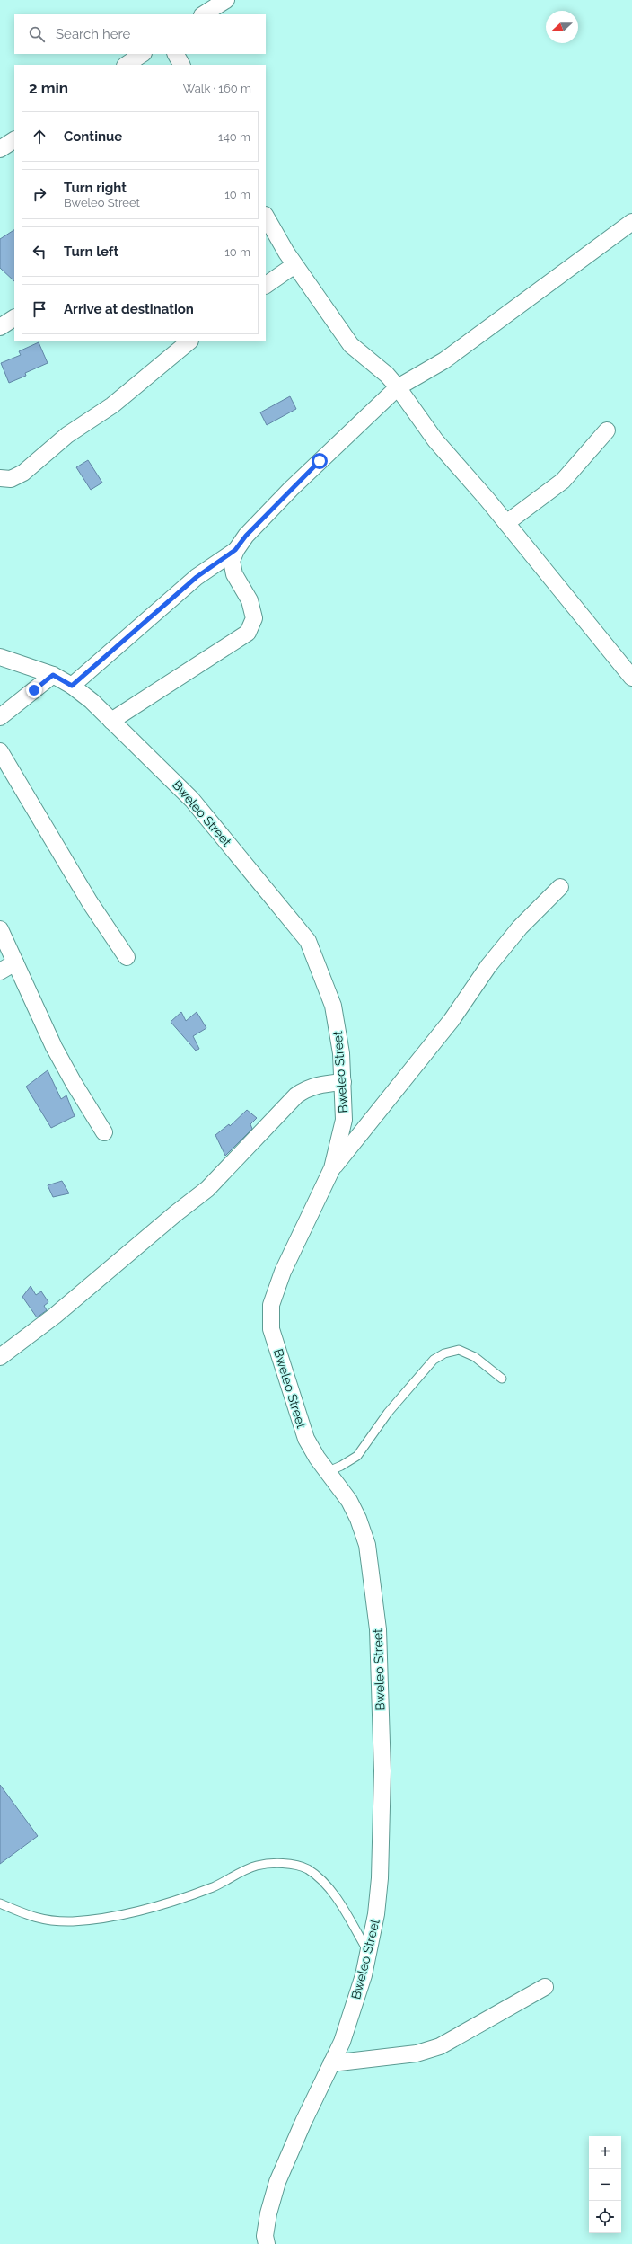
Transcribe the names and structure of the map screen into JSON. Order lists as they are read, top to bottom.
{
  "streets": {
    "street": ["Bweleo Street"]
  },
  "north": "left",
  "page": {
    "search": "Search here",
    "heading": ["2 min", "Walk · 160 m"],
    "list": [
      ["Continue", "140 m"],
      ["Turn right", "Bweleo Street", "10 m"],
      ["Turn left", "10 m"],
      "Arrive at destination"
    ],
    "map_buttons": ["+", "−"]
  }
}
